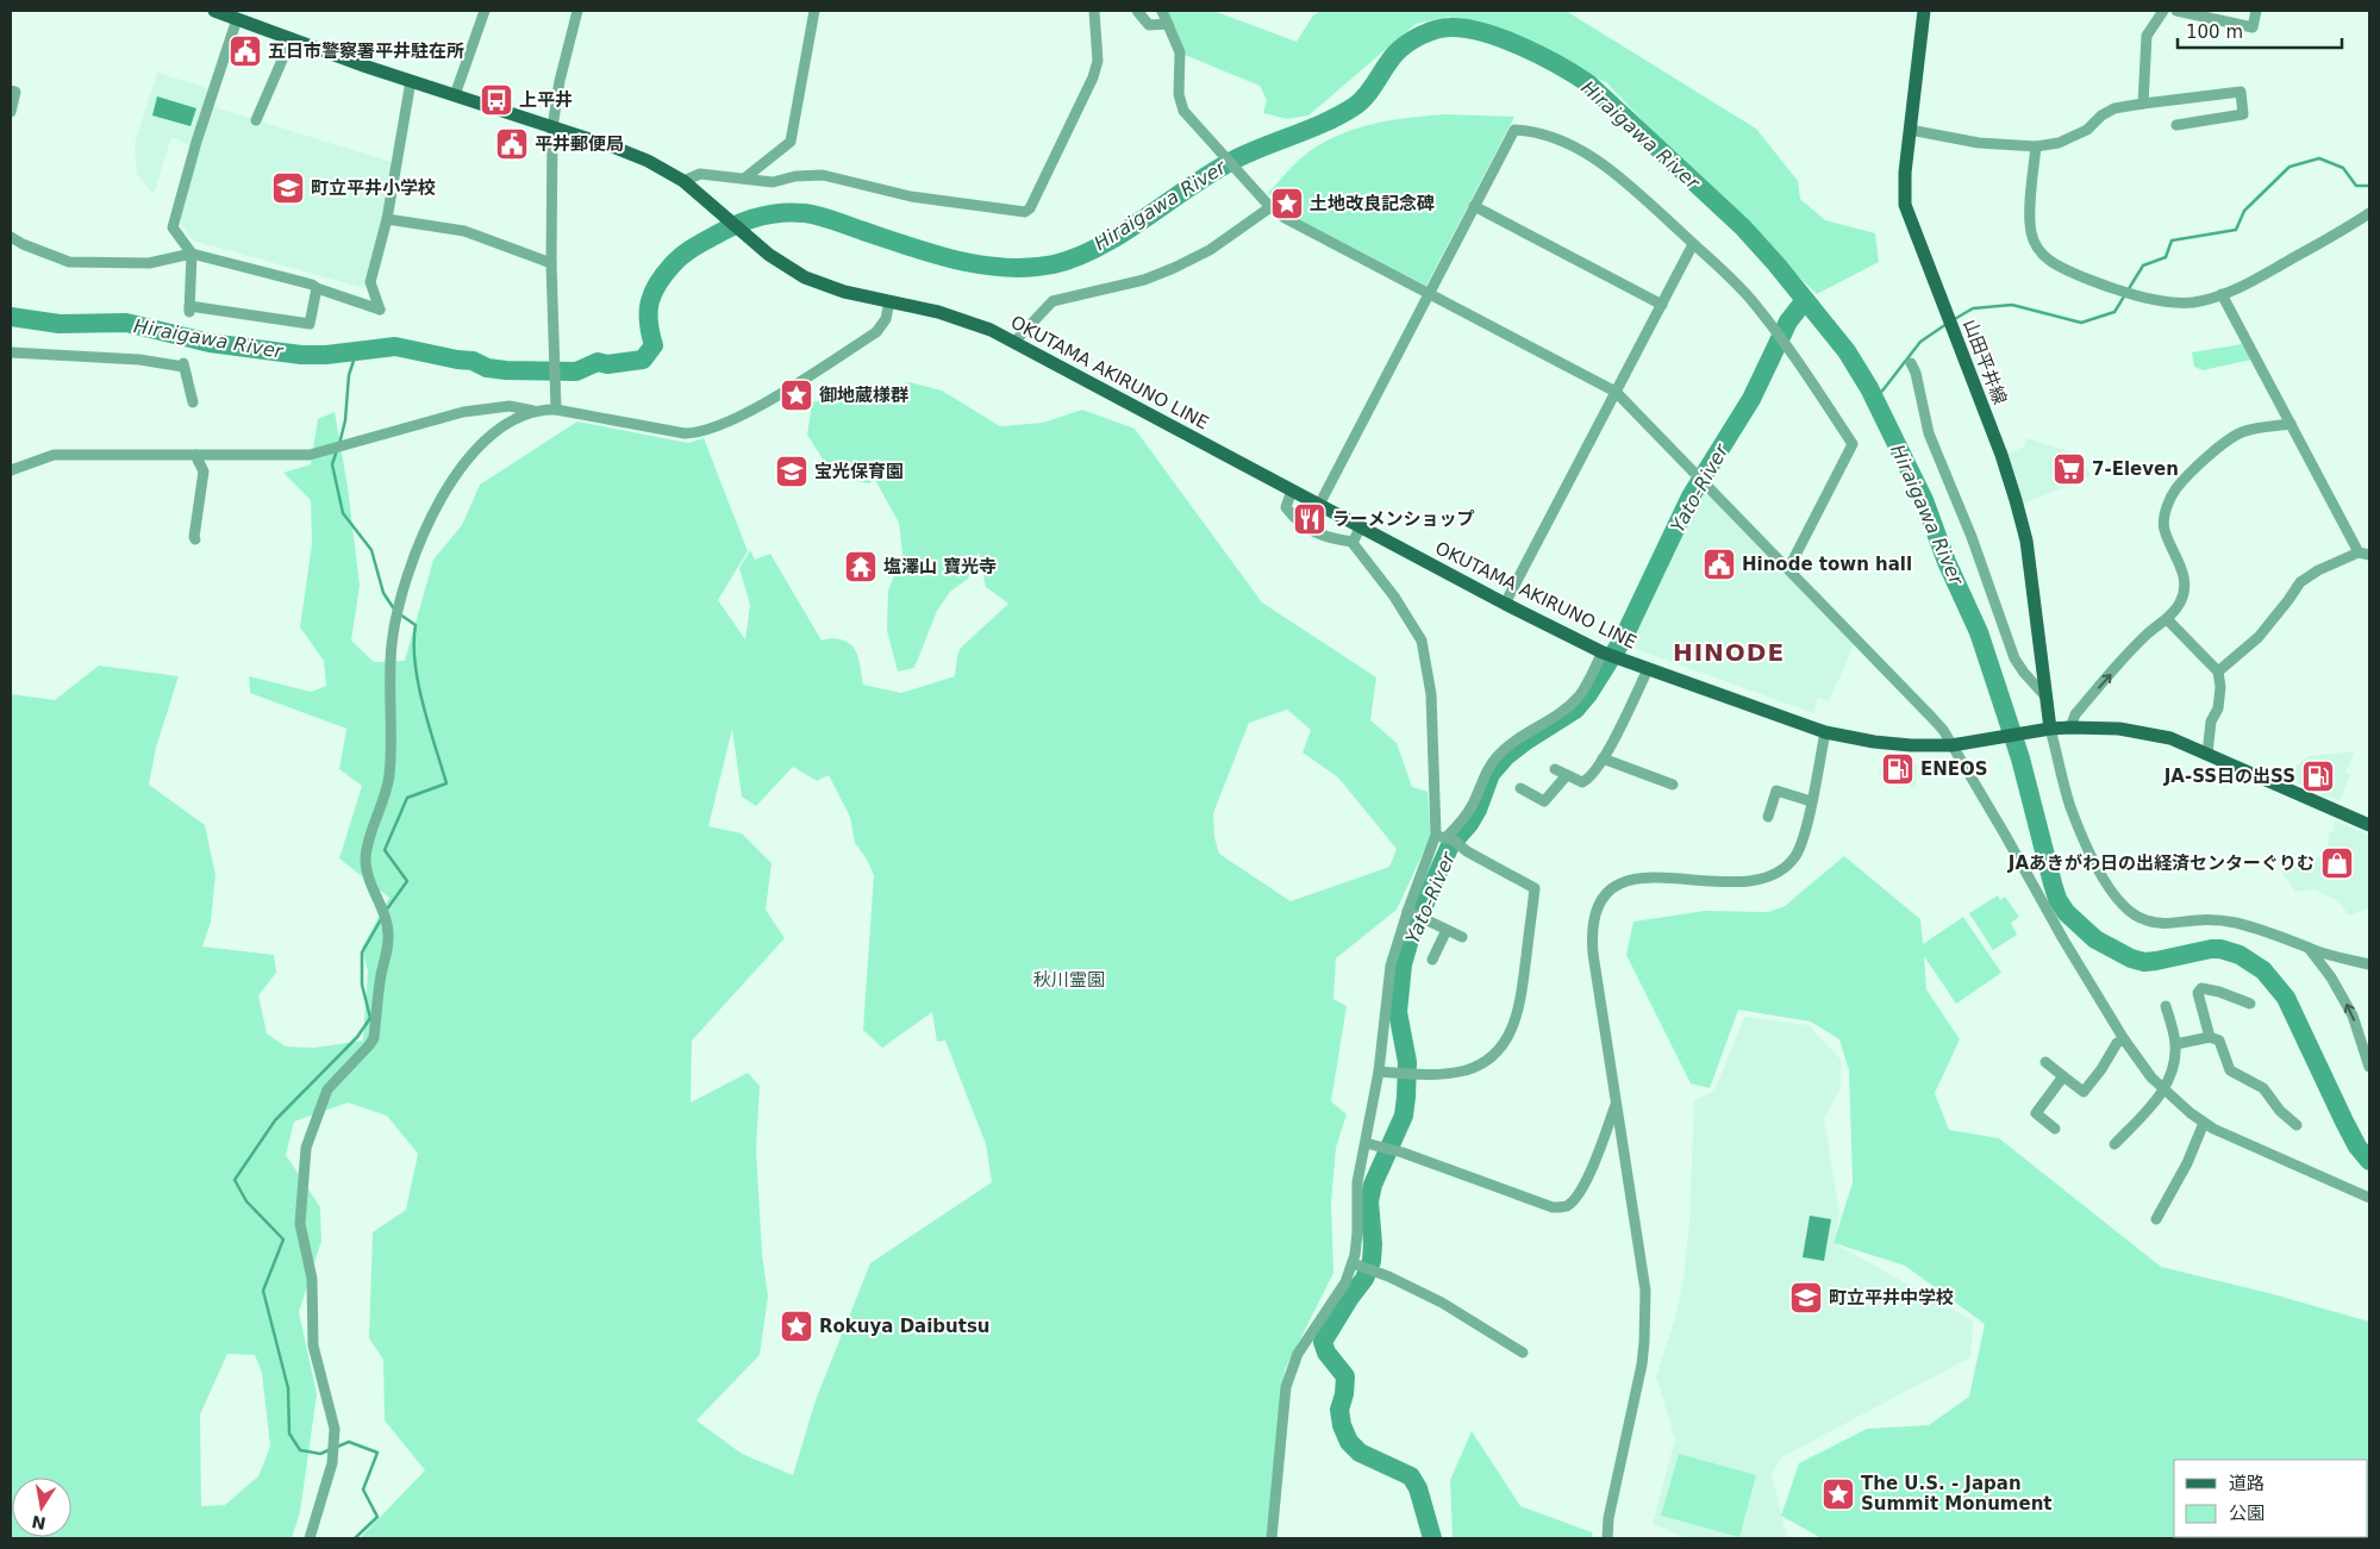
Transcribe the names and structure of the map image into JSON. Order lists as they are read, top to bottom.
{
  "streets": {
    "main road": ["山田平井線", "OKUTAMA AKIRUNO LINE"]
  },
  "crossings": [
    ["山田平井線", "OKUTAMA AKIRUNO LINE"]
  ],
  "districts": ["HINODE"],
  "water": ["Hiraigawa River", "Yato-River"],
  "parks": ["秋川霊園"],
  "places": {
    "public building": ["五日市警察署平井駐在所", "平井郵便局", "Hinode town hall"],
    "bus stop": ["上平井"],
    "school or university": ["町立平井小学校", "宝光保育園", "町立平井中学校"],
    "place": [
      "土地改良記念碑",
      "御地蔵様群",
      "Rokuya Daibutsu",
      "The U.S. - Japan Summit Monument"
    ],
    "supermarket": ["7-Eleven"],
    "restaurant": ["ラーメンショップ"],
    "temple": ["塩澤山 寶光寺"],
    "fuel station": ["ENEOS", "JA-SS日の出SS"],
    "shop": ["JAあきがわ日の出経済センターぐりむ"]
  },
  "legend": ["道路", "公園"],
  "scale_bar": "100 m",
  "north": "bottom"
}
